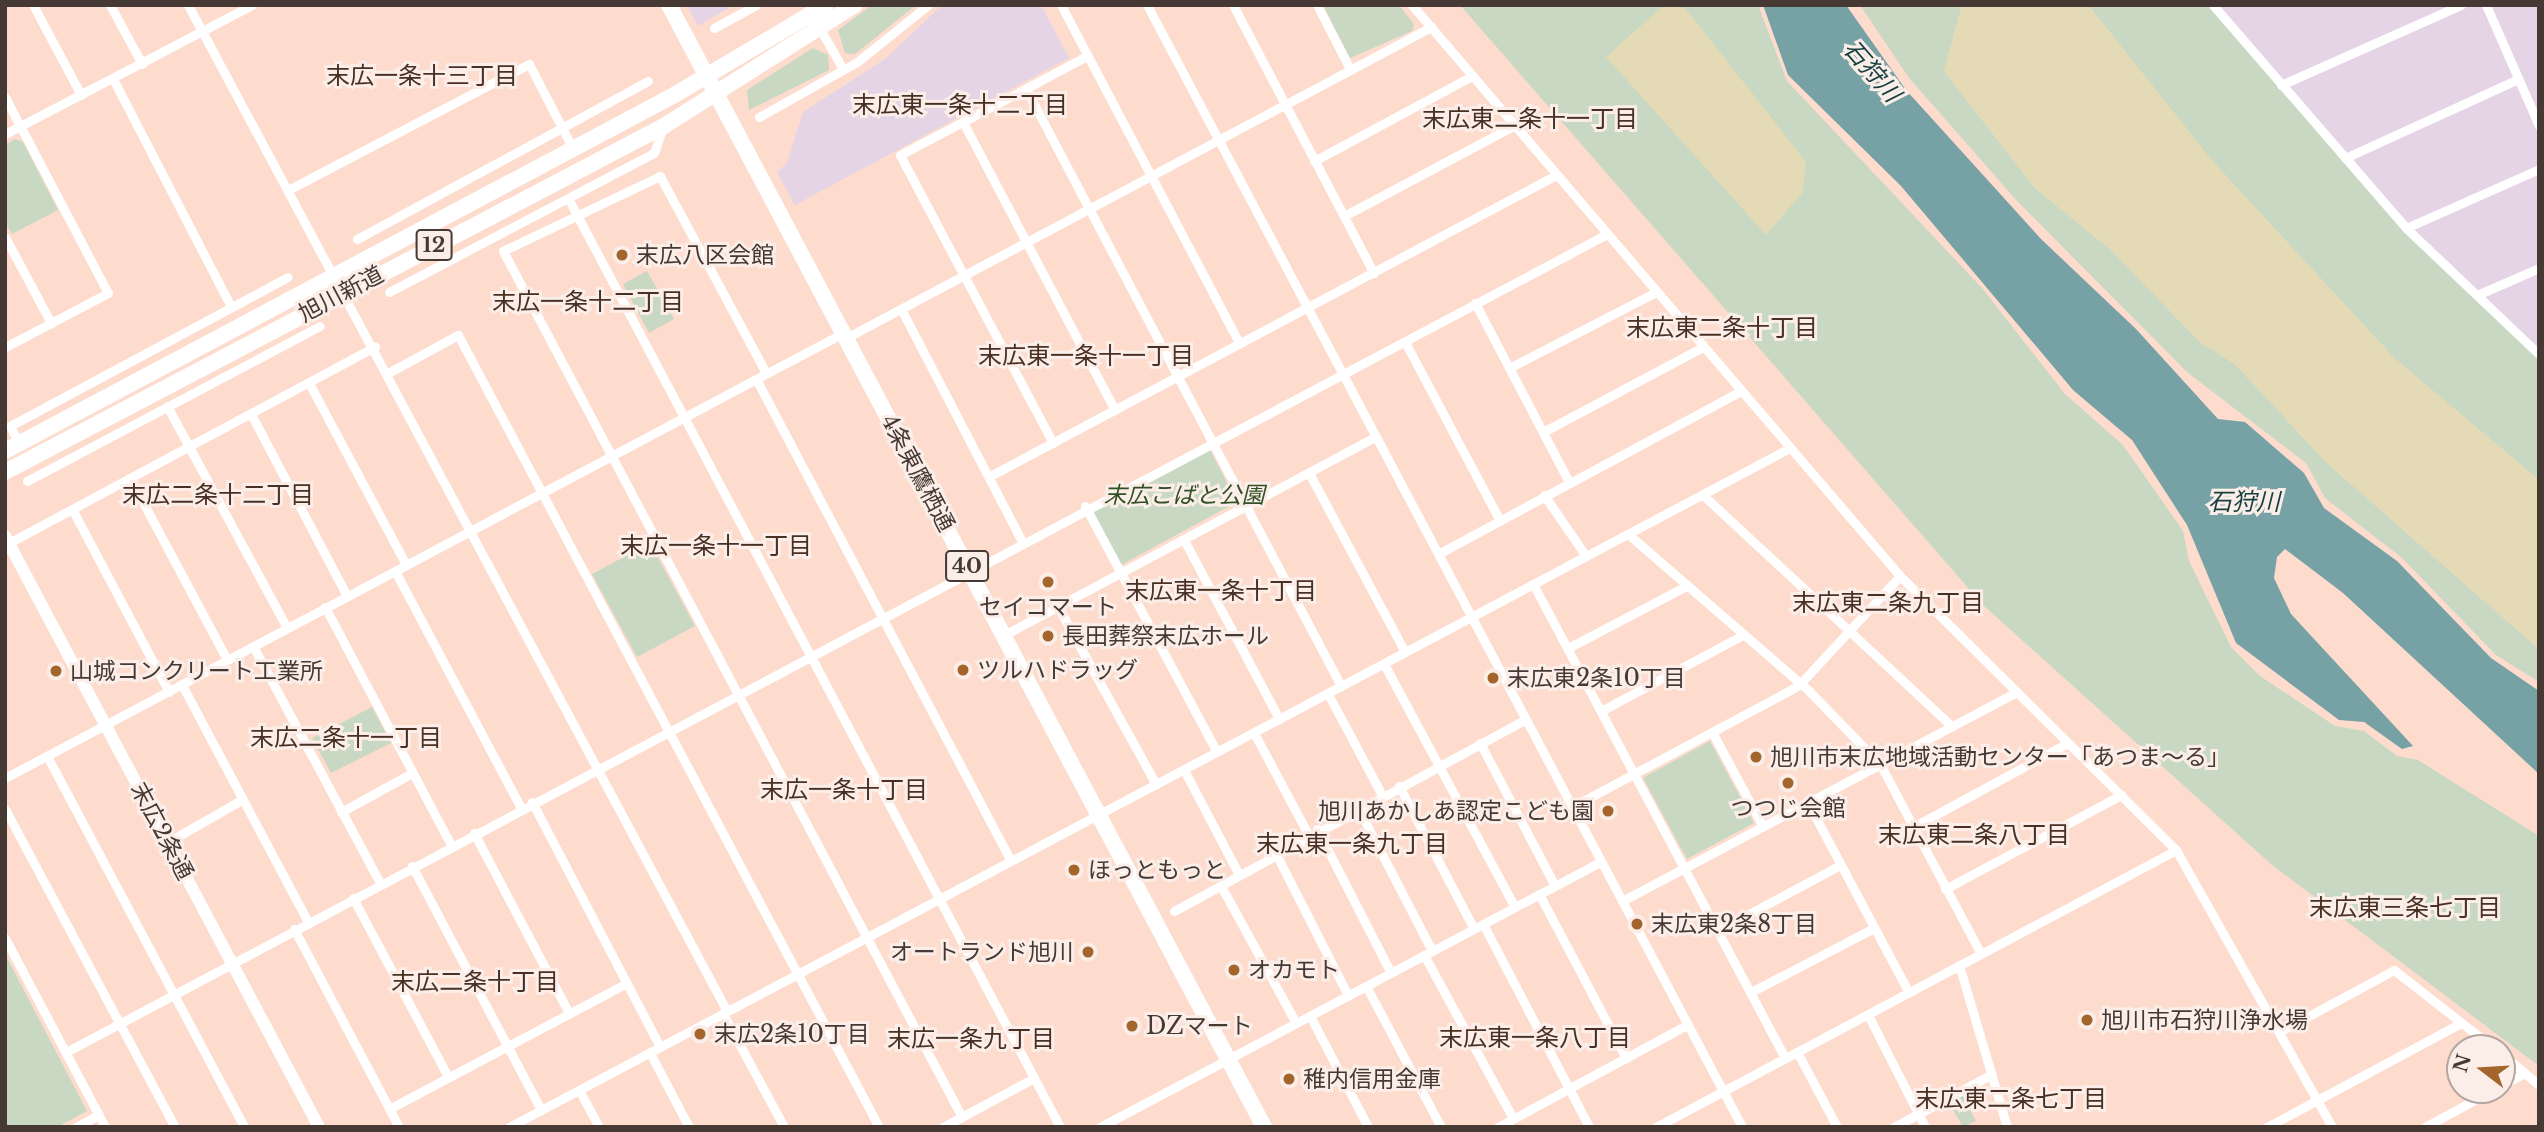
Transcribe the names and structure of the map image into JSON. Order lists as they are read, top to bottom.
{
  "streets": {
    "highway": [
      "12",
      "旭川新道",
      "4条東鷹栖通",
      "40"
    ],
    "street": ["末広2条通"]
  },
  "crossings": [
    ["旭川新道", "4条東鷹栖通"]
  ],
  "districts": [
    "末広一条十三丁目",
    "末広東一条十二丁目",
    "末広東二条十一丁目",
    "末広一条十二丁目",
    "末広東二条十丁目",
    "末広東一条十一丁目",
    "末広二条十二丁目",
    "末広一条十一丁目",
    "末広東一条十丁目",
    "末広東二条九丁目",
    "末広二条十一丁目",
    "末広一条十丁目",
    "末広東二条八丁目",
    "末広東一条九丁目",
    "末広東三条七丁目",
    "末広二条十丁目",
    "末広東一条八丁目",
    "末広一条九丁目",
    "末広東二条七丁目"
  ],
  "water": ["石狩川"],
  "parks": ["末広こばと公園"],
  "places": [
    "末広八区会館",
    "セイコマート",
    "長田葬祭末広ホール",
    "ツルハドラッグ",
    "山城コンクリート工業所",
    "末広東2条10丁目",
    "旭川市末広地域活動センター「あつま〜る」",
    "つつじ会館",
    "旭川あかしあ認定こども園",
    "ほっともっと",
    "末広東2条8丁目",
    "オートランド旭川",
    "オカモト",
    "旭川市石狩川浄水場",
    "DZマート",
    "末広2条10丁目",
    "稚内信用金庫"
  ],
  "north": "left"
}
